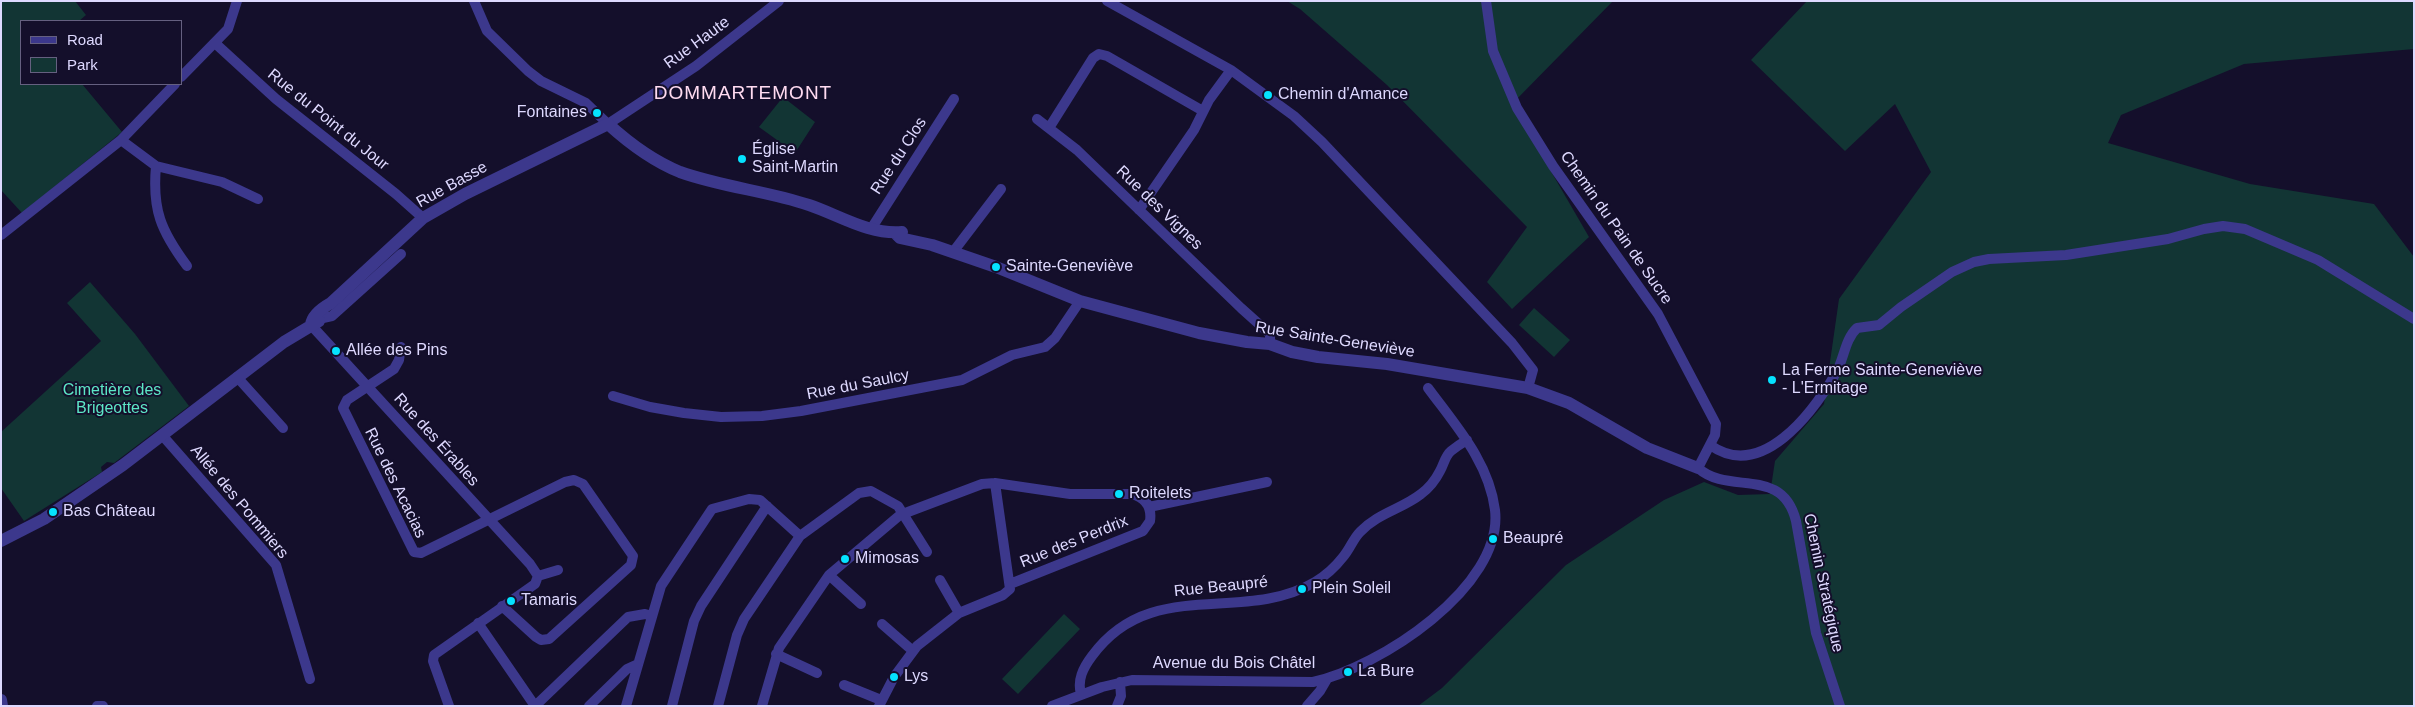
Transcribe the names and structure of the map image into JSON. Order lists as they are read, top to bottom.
{
  "streets": {
    "street": [
      "Rue Haute",
      "Rue du Point du Jour",
      "Rue du Clos",
      "Rue Basse",
      "Rue des Vignes",
      "Chemin du Pain de Sucre",
      "Rue Sainte-Geneviève",
      "Rue du Saulcy",
      "Rue des Érables",
      "Rue des Acacias",
      "Allée des Pommiers",
      "Rue des Perdrix",
      "Chemin Stratégique",
      "Rue Beaupré",
      "Avenue du Bois Châtel"
    ]
  },
  "crossings": [
    ["Rue Haute", "Rue Basse"],
    ["Rue Haute", "Rue Sainte-Geneviève"],
    ["Rue du Point du Jour", "Rue Basse"],
    ["Rue du Clos", "Rue Sainte-Geneviève"],
    ["Rue Basse", "Rue Sainte-Geneviève"],
    ["Rue Basse", "Rue des Érables"],
    ["Rue Basse", "Allée des Pommiers"],
    ["Rue des Vignes", "Rue Sainte-Geneviève"],
    ["Chemin du Pain de Sucre", "Rue Sainte-Geneviève"],
    ["Chemin du Pain de Sucre", "Chemin Stratégique"],
    ["Rue Sainte-Geneviève", "Rue du Saulcy"],
    ["Rue Sainte-Geneviève", "Chemin Stratégique"],
    ["Rue des Érables", "Rue des Acacias"],
    ["Rue Beaupré", "Avenue du Bois Châtel"]
  ],
  "districts": ["DOMMARTEMONT"],
  "parks": ["Cimetière des Brigeottes"],
  "places": [
    "Chemin d'Amance",
    "Fontaines",
    "Église Saint-Martin",
    "Sainte-Geneviève",
    "Allée des Pins",
    "La Ferme Sainte-Geneviève - L'Ermitage",
    "Roitelets",
    "Bas Château",
    "Beaupré",
    "Mimosas",
    "Plein Soleil",
    "Tamaris",
    "La Bure",
    "Lys"
  ],
  "legend": ["Road", "Park"]
}
